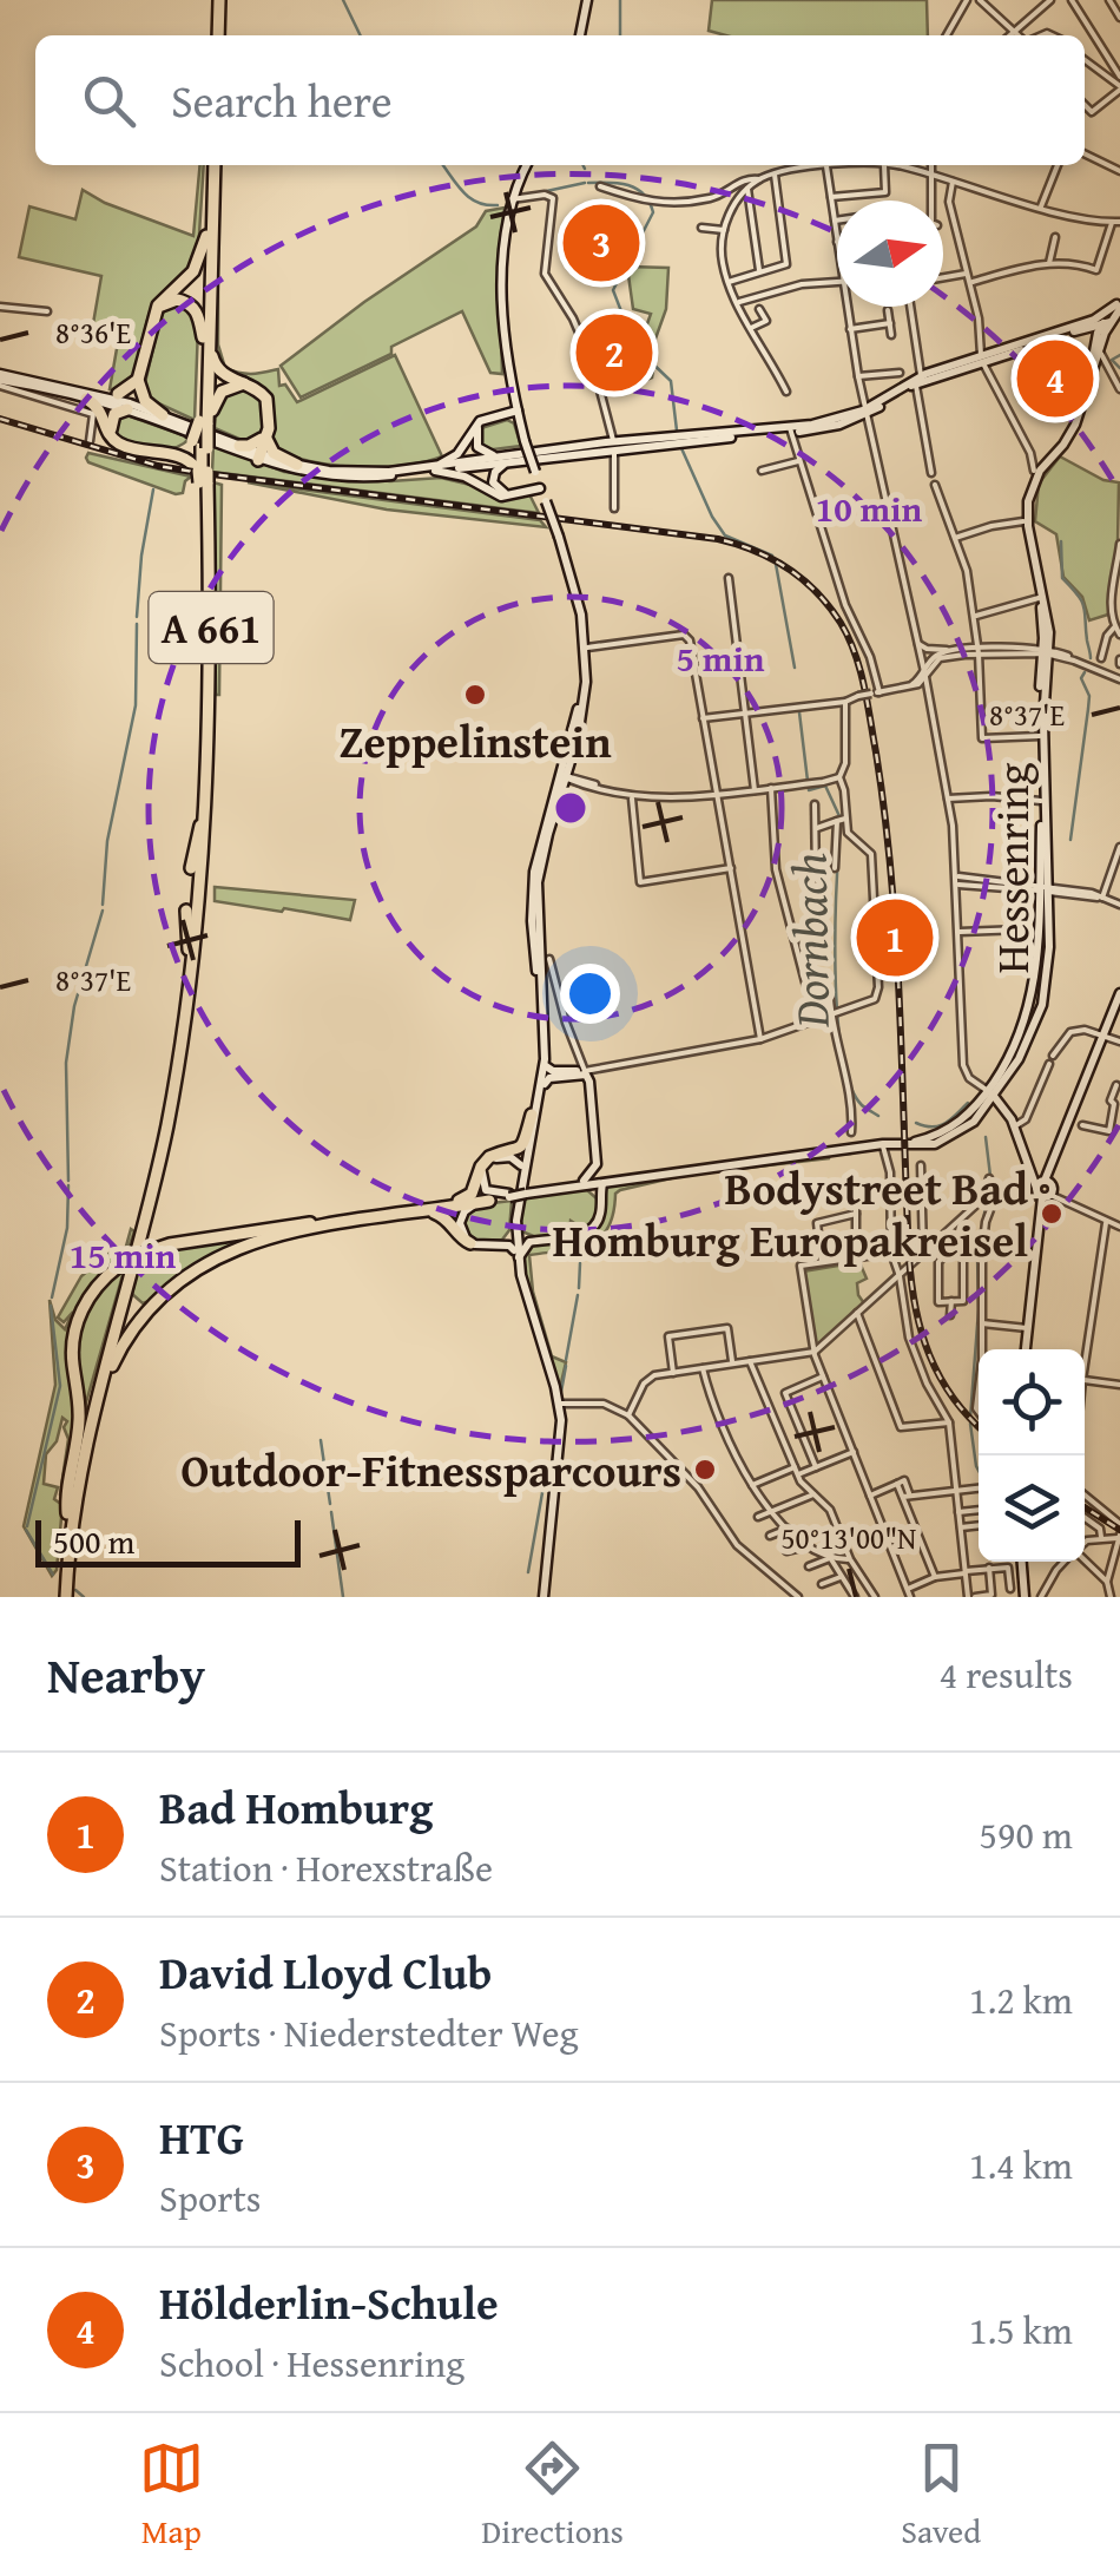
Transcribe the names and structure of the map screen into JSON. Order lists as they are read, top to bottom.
{
  "streets": {
    "highway": ["A 661"],
    "street": ["Hessenring"]
  },
  "water": ["Dornbach"],
  "places": ["Zeppelinstein", "Bodystreet Bad Homburg Europakreisel", "Outdoor-Fitnessparcours"],
  "scale_bar": "500 m",
  "north": "right",
  "page": {
    "search": "Search here",
    "pins": [
      "3",
      "2",
      "4",
      "1"
    ],
    "scale": "500 m",
    "heading": ["Nearby", "4 results"],
    "list": [
      {
        "mark": "1",
        "name": "Bad Homburg",
        "note": "Station · Horexstraße",
        "value": "590 m"
      },
      {
        "mark": "2",
        "name": "David Lloyd Club",
        "note": "Sports · Niederstedter Weg",
        "value": "1.2 km"
      },
      {
        "mark": "3",
        "name": "HTG",
        "note": "Sports",
        "value": "1.4 km"
      },
      {
        "mark": "4",
        "name": "Hölderlin-Schule",
        "note": "School · Hessenring",
        "value": "1.5 km"
      }
    ],
    "nav": ["Map", "Directions", "Saved"]
  },
  "coordinates": ["8°36'E", "8°37'E", "50°13'00\"N"],
  "rings": ["10 min", "5 min", "15 min"]
}
